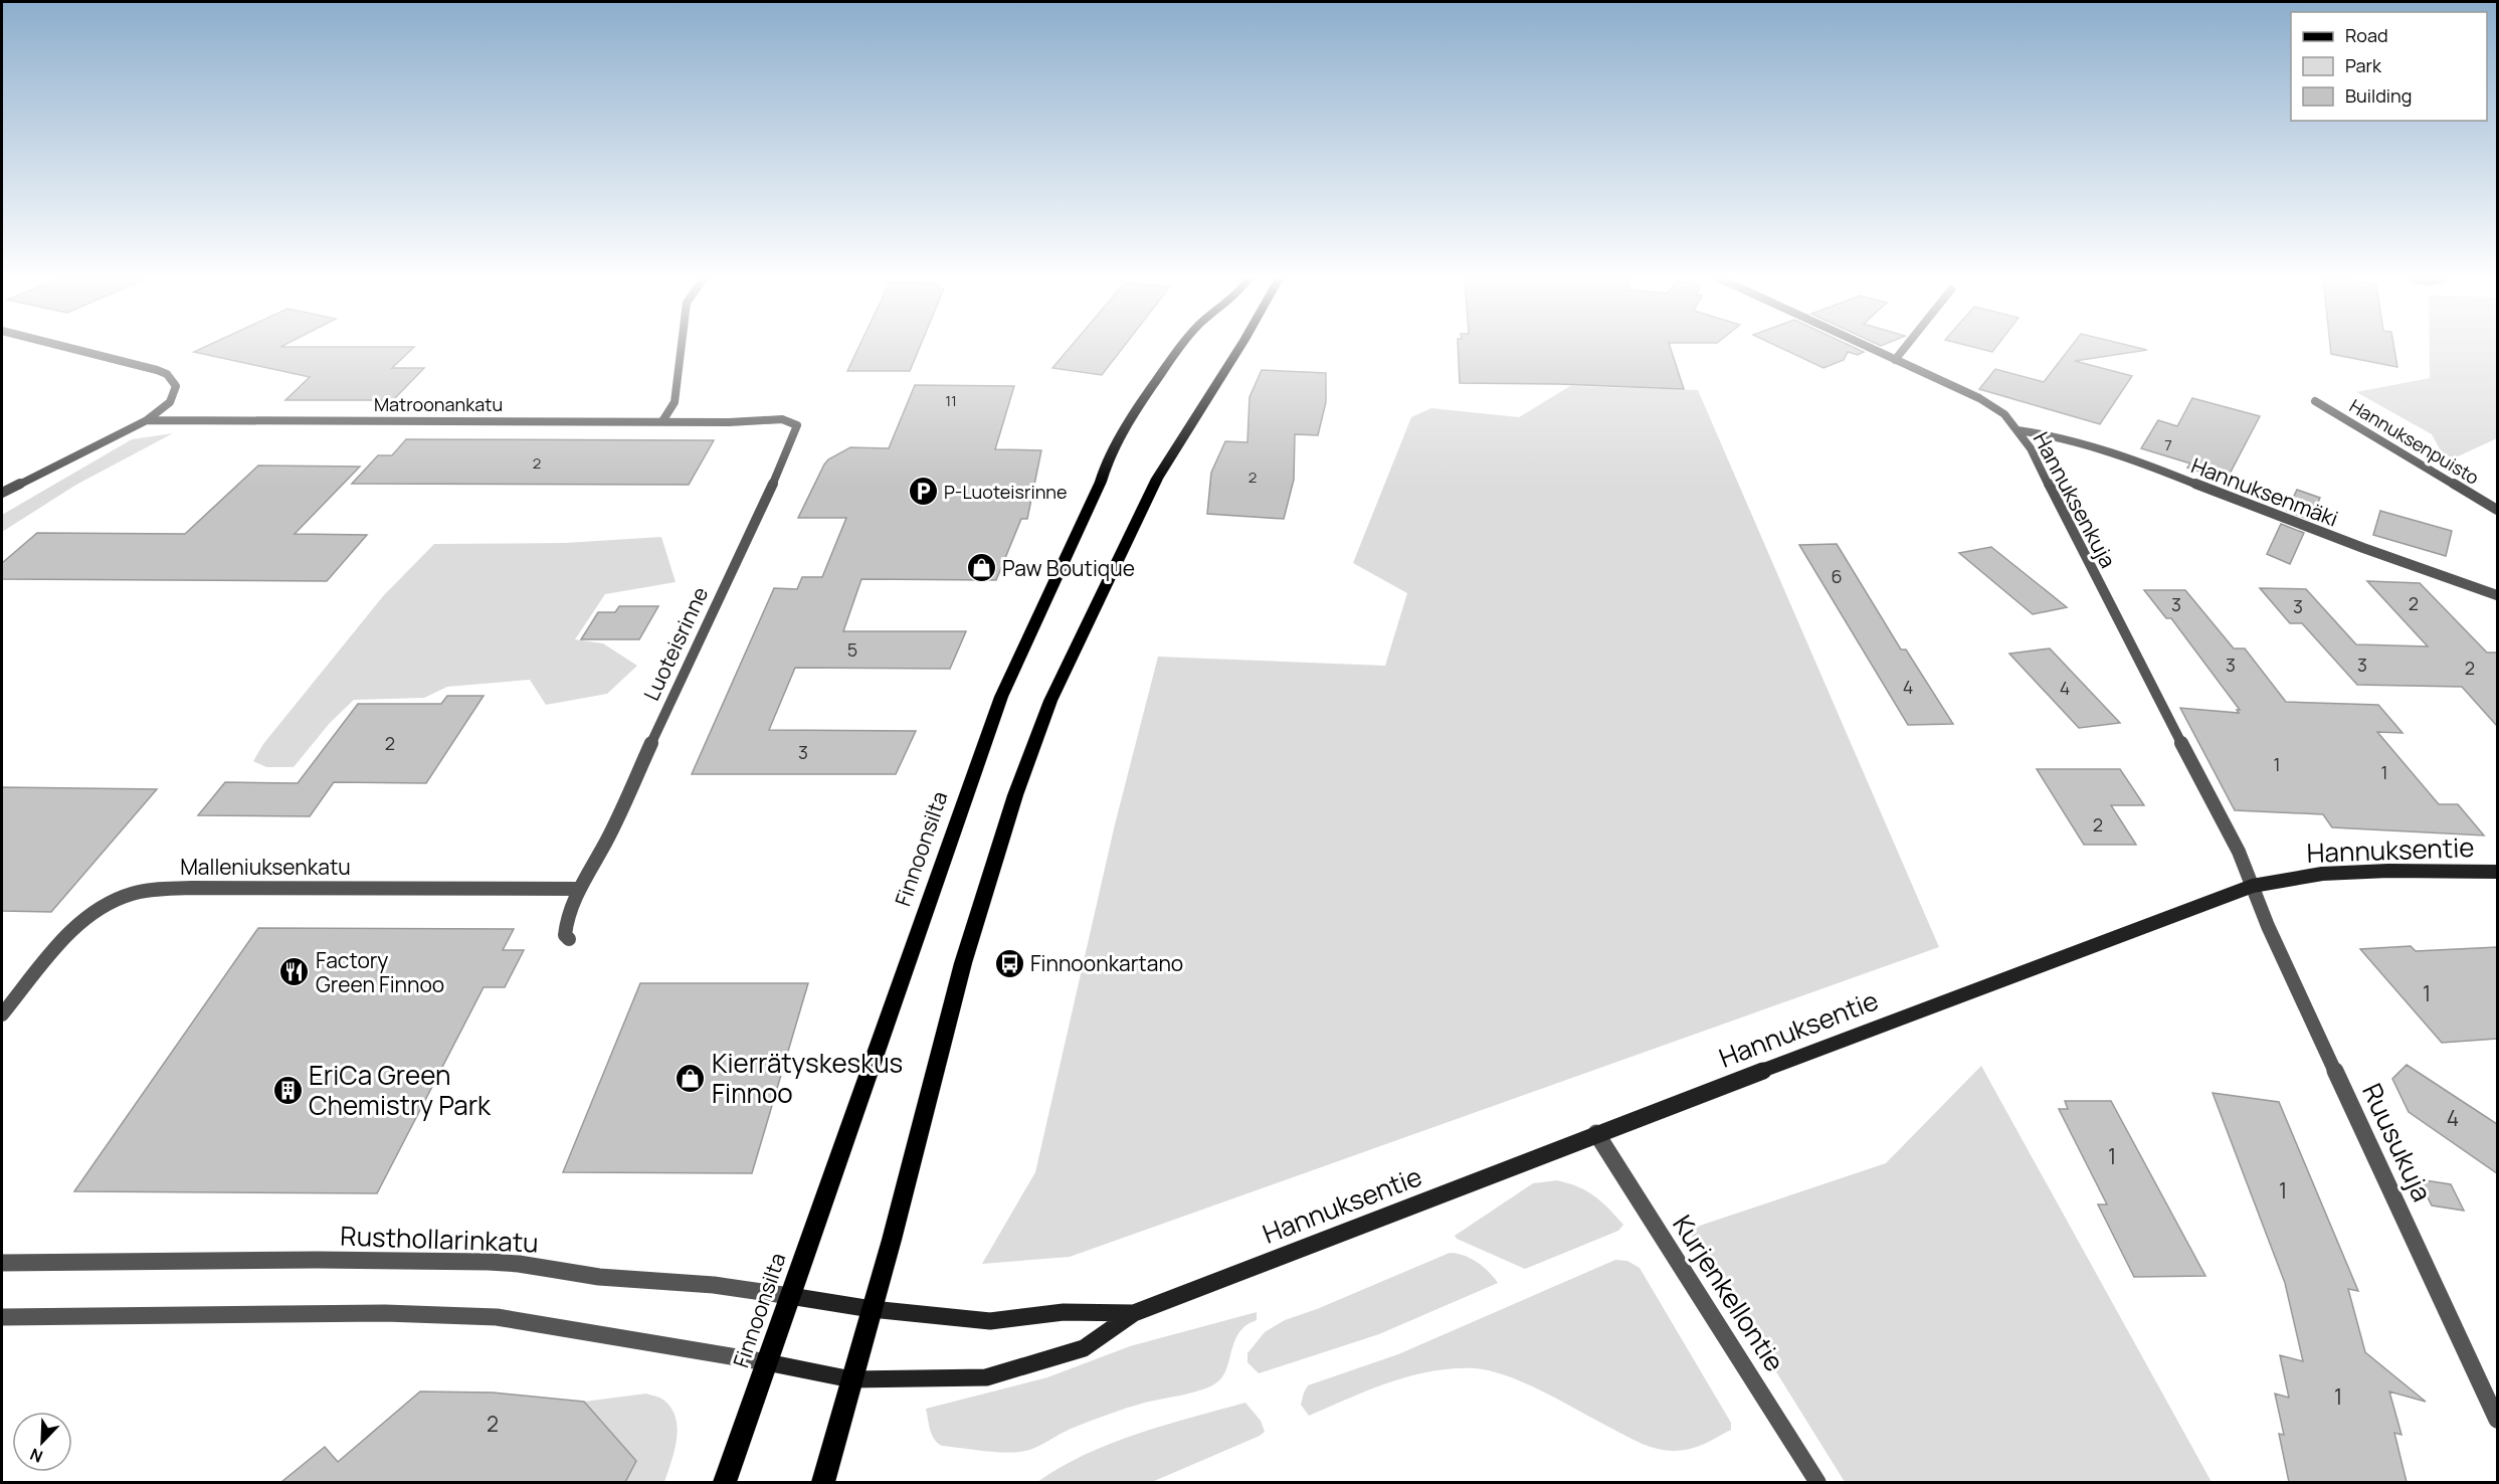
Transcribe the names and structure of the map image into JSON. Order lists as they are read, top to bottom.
{
  "streets": {
    "main road": ["Finnoonsilta"],
    "street": [
      "Matroonankatu",
      "Hannuksenpuisto",
      "Hannuksenmäki",
      "Hannuksenkuja",
      "Luoteisrinne",
      "Hannuksentie",
      "Malleniuksenkatu",
      "Ruusukuja",
      "Rusthollarinkatu",
      "Kurjenkellontie"
    ]
  },
  "crossings": [
    ["Matroonankatu", "Luoteisrinne"],
    ["Hannuksenmäki", "Hannuksenkuja"],
    ["Hannuksenkuja", "Hannuksentie"],
    ["Hannuksenkuja", "Ruusukuja"],
    ["Luoteisrinne", "Malleniuksenkatu"],
    ["Finnoonsilta", "Hannuksentie"],
    ["Finnoonsilta", "Rusthollarinkatu"],
    ["Hannuksentie", "Ruusukuja"],
    ["Hannuksentie", "Rusthollarinkatu"],
    ["Hannuksentie", "Kurjenkellontie"]
  ],
  "places": {
    "parking": ["P-Luoteisrinne"],
    "shop": ["Paw Boutique", "Kierrätyskeskus Finnoo"],
    "bus stop": ["Finnoonkartano"],
    "restaurant": ["Factory Green Finnoo"],
    "building": ["EriCa Green Chemistry Park"]
  },
  "house_numbers": [
    "11",
    "7",
    "2",
    "2",
    "6",
    "2",
    "3",
    "3",
    "5",
    "3",
    "3",
    "2",
    "4",
    "4",
    "2",
    "3",
    "1",
    "1",
    "2",
    "1",
    "4",
    "1",
    "1",
    "1",
    "2"
  ],
  "legend": ["Road", "Park", "Building"],
  "north": "bottom left"
}
